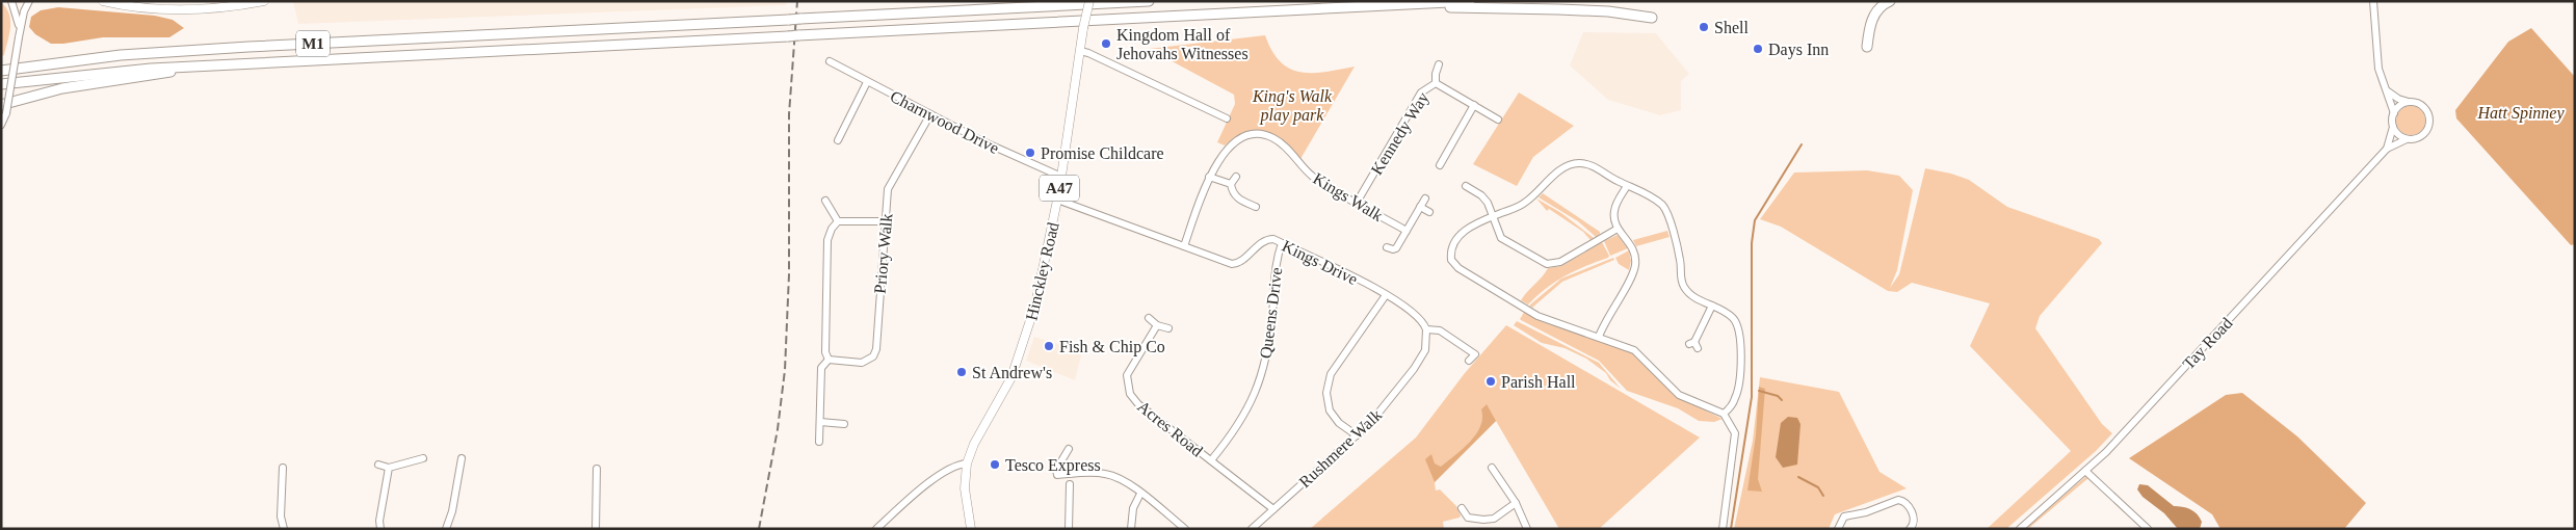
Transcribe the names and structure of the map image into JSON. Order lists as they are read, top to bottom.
{
  "streets": {
    "highway": ["M1"],
    "main road": ["A47", "Hinckley Road"],
    "street": [
      "Charnwood Drive",
      "Kennedy Way",
      "Kings Walk",
      "Priory Walk",
      "Kings Drive",
      "Queens Drive",
      "Tay Road",
      "Acres Road",
      "Rushmere Walk"
    ]
  },
  "crossings": [
    ["Charnwood Drive", "Priory Walk"],
    ["Charnwood Drive", "Hinckley Road"],
    ["Kennedy Way", "Kings Walk"],
    ["Kings Walk", "Kings Drive"],
    ["Kings Drive", "Hinckley Road"],
    ["Kings Drive", "Queens Drive"],
    ["Kings Drive", "Rushmere Walk"],
    ["Queens Drive", "Acres Road"],
    ["Acres Road", "Rushmere Walk"]
  ],
  "parks": ["King's Walk play park", "Hatt Spinney"],
  "places": [
    "Shell",
    "Kingdom Hall of Jehovahs Witnesses",
    "Days Inn",
    "Promise Childcare",
    "Fish & Chip Co",
    "St Andrew's",
    "Parish Hall",
    "Tesco Express"
  ]
}
